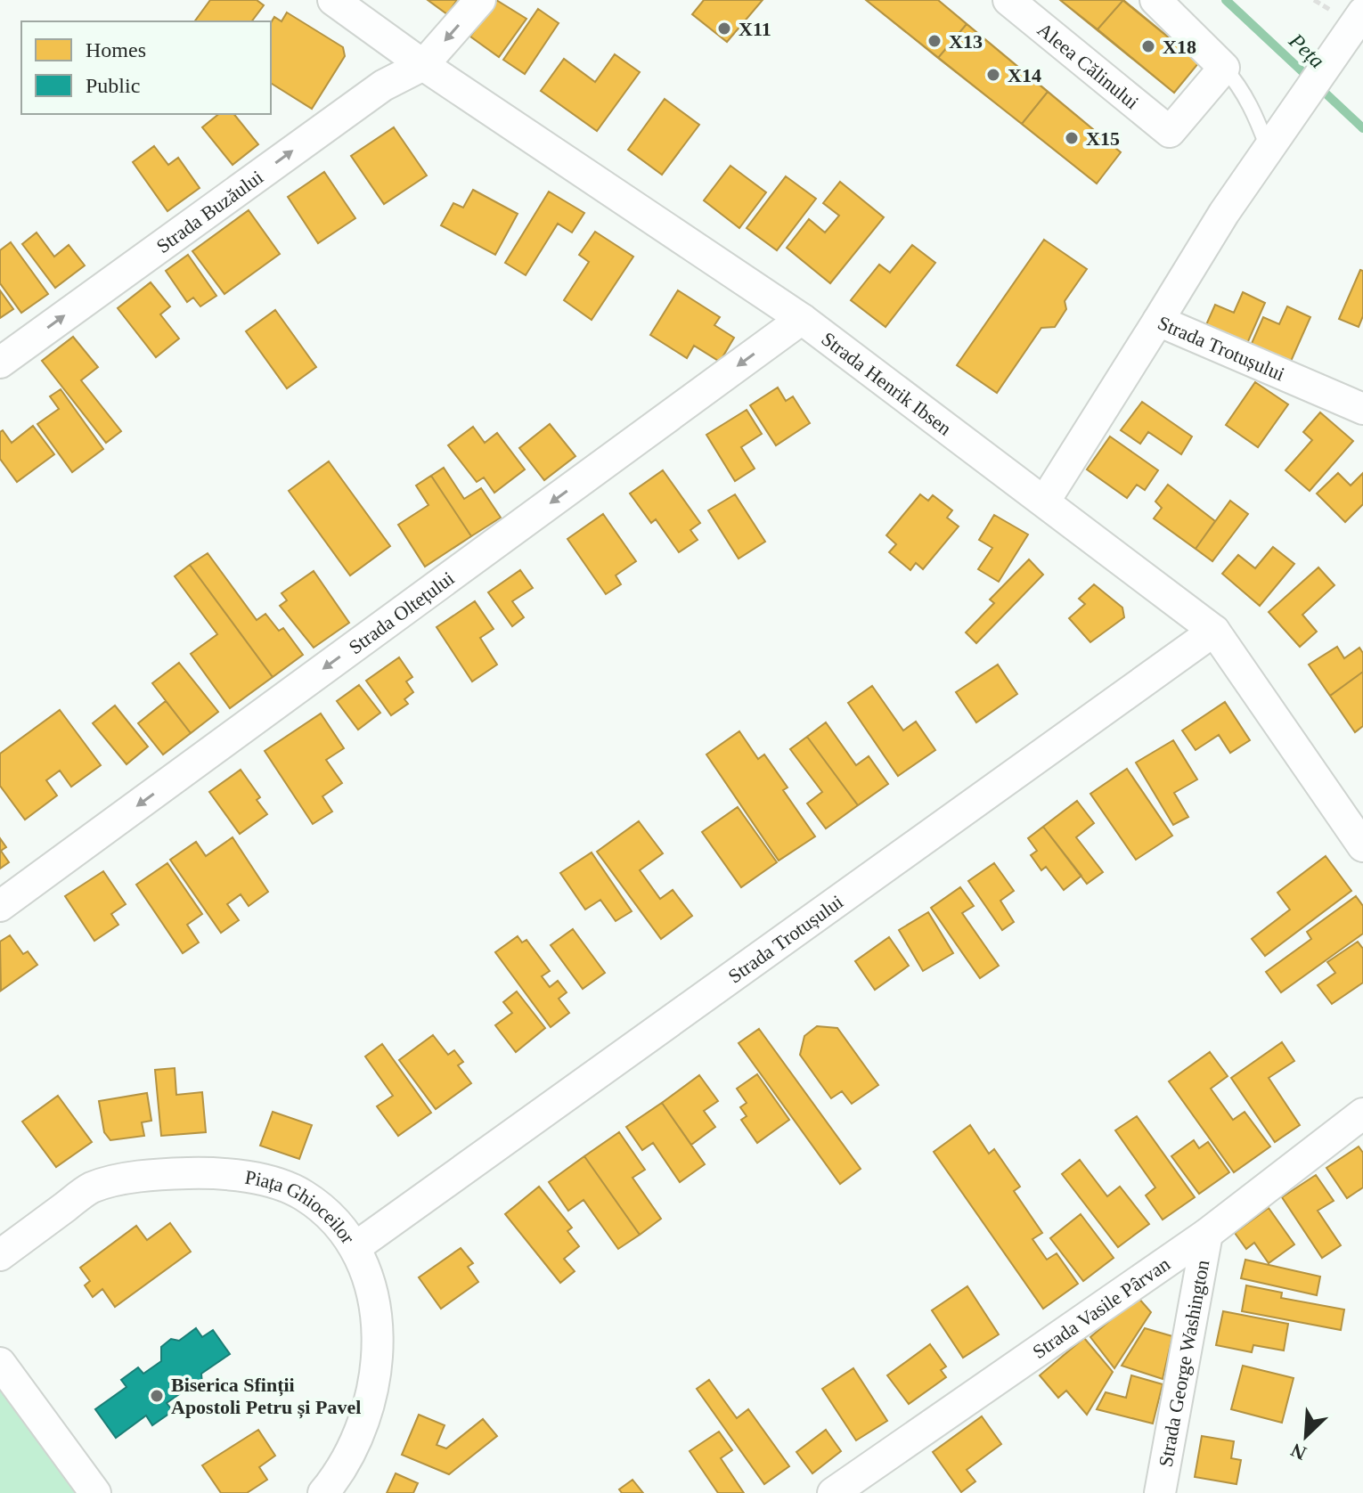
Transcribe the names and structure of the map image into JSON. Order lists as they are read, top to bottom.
{
  "streets": {
    "street": [
      "Aleea Călinului",
      "Strada Buzăului",
      "Strada Trotușului",
      "Strada Henrik Ibsen",
      "Strada Oltețului",
      "Piața Ghioceilor",
      "Strada Vasile Pârvan",
      "Strada George Washington"
    ]
  },
  "crossings": [
    ["Strada Buzăului", "Strada Henrik Ibsen"],
    ["Strada Trotușului", "Strada Henrik Ibsen"],
    ["Strada Trotușului", "Piața Ghioceilor"],
    ["Strada Henrik Ibsen", "Strada Oltețului"],
    ["Strada Vasile Pârvan", "Strada George Washington"]
  ],
  "one_way": ["Strada Buzăului", "Strada Oltețului"],
  "water": ["Peța"],
  "places": [
    "X11",
    "X13",
    "X18",
    "X14",
    "X15",
    "Biserica Sfinții Apostoli Petru și Pavel"
  ],
  "legend": ["Homes", "Public"],
  "north": "bottom left"
}
